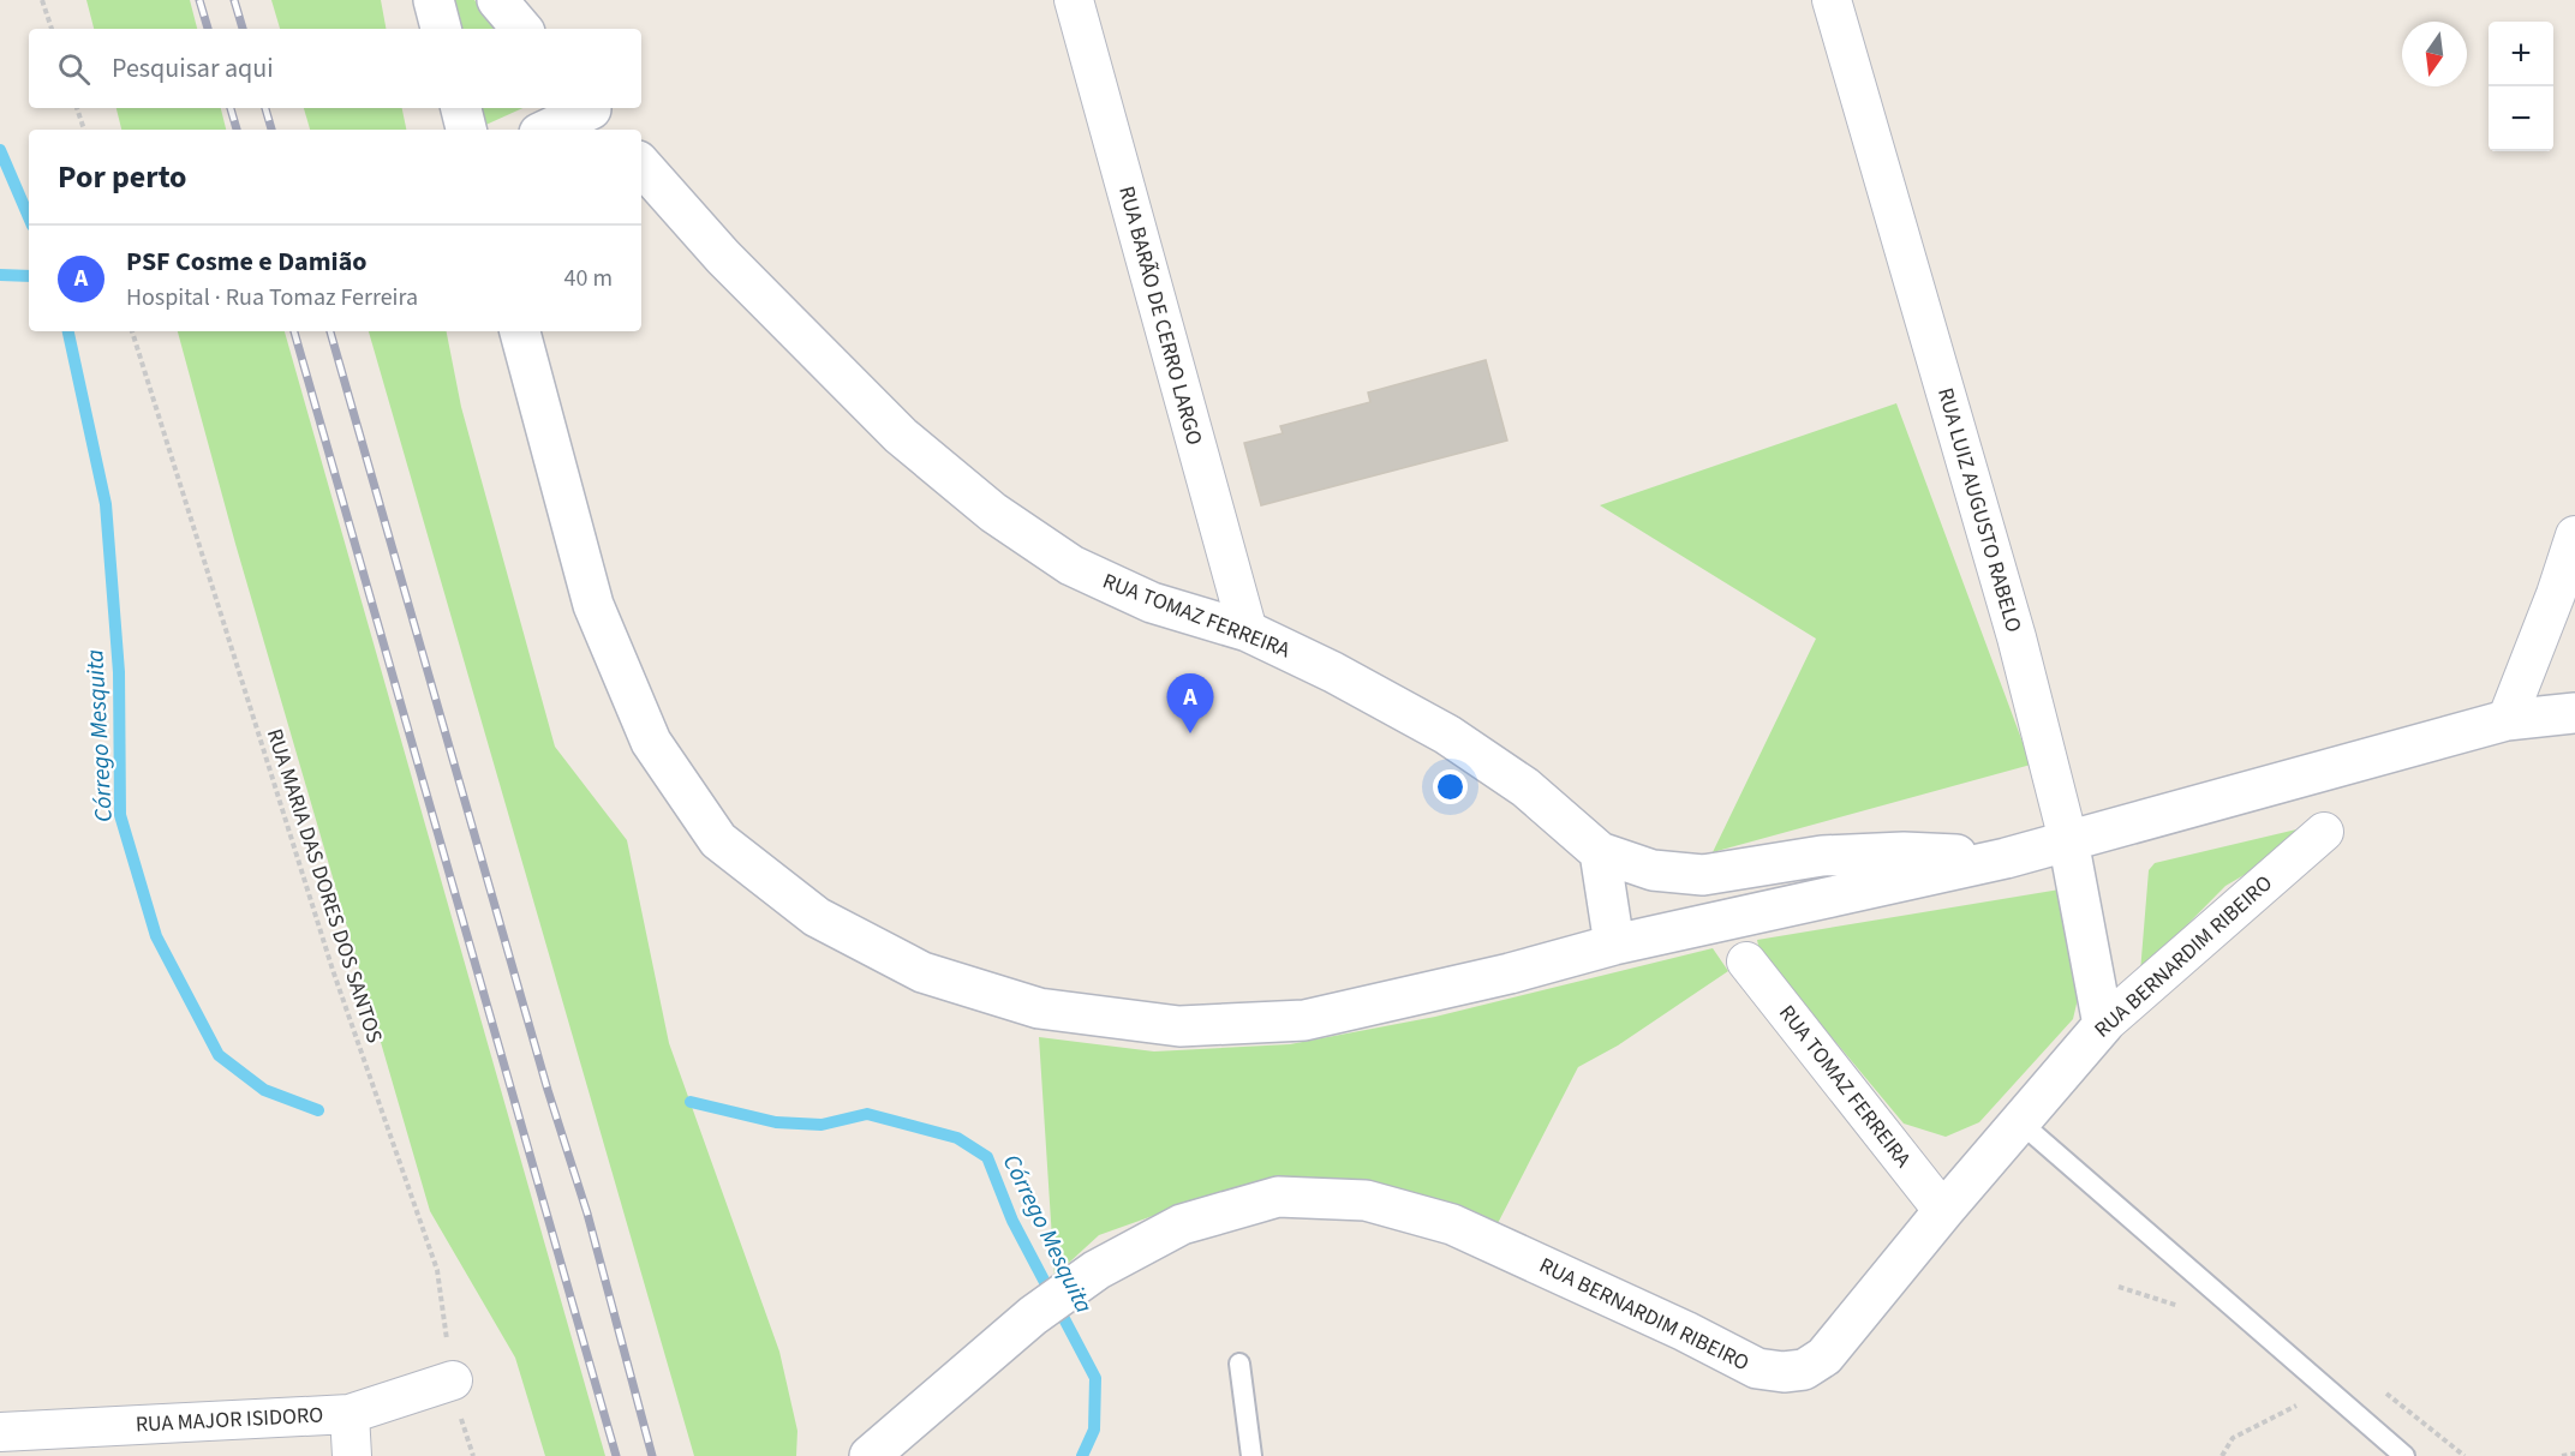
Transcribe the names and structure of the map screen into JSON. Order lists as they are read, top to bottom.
{
  "streets": {
    "street": [
      "RUA BARÃO DE CERRO LARGO",
      "RUA LUIZ AUGUSTO RABELO",
      "RUA TOMAZ FERREIRA",
      "RUA BERNARDIM RIBEIRO",
      "RUA MAJOR ISIDORO"
    ],
    "path": ["RUA MARIA DAS DORES DOS SANTOS"]
  },
  "crossings": [
    ["RUA BARÃO DE CERRO LARGO", "RUA TOMAZ FERREIRA"],
    ["RUA LUIZ AUGUSTO RABELO", "RUA BERNARDIM RIBEIRO"],
    ["RUA TOMAZ FERREIRA", "RUA BERNARDIM RIBEIRO"],
    ["RUA MARIA DAS DORES DOS SANTOS", "RUA MAJOR ISIDORO"]
  ],
  "water": ["Córrego Mesquita"],
  "north": "bottom",
  "page": {
    "map_buttons": ["+", "−"],
    "search": "Pesquisar aqui",
    "heading": "Por perto",
    "list": [
      {
        "mark": "A",
        "name": "PSF Cosme e Damião",
        "note": "Hospital · Rua Tomaz Ferreira",
        "value": "40 m"
      }
    ],
    "pins": "A"
  }
}
